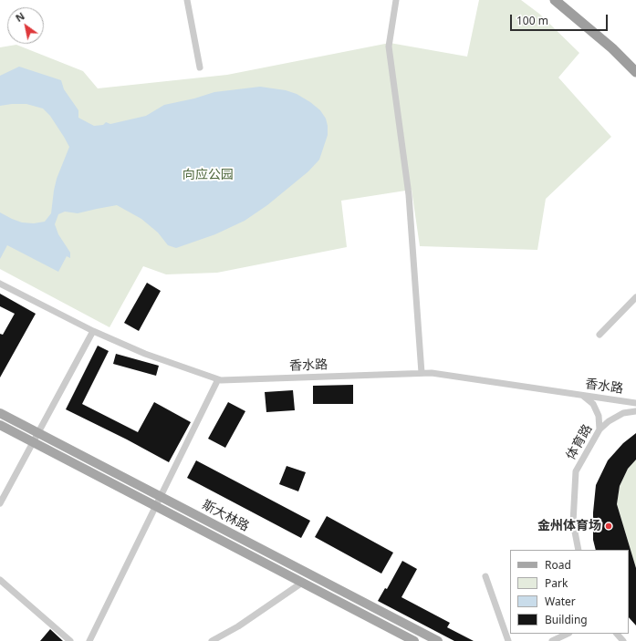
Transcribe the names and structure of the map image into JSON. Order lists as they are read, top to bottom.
{
  "streets": {
    "main road": ["斯大林路"],
    "street": ["香水路", "体育路"]
  },
  "parks": ["向应公园"],
  "places": ["金州体育场"],
  "legend": [
    "Road",
    "Park",
    "Water",
    "Building"
  ],
  "scale_bar": "100 m",
  "north": "top left"
}
